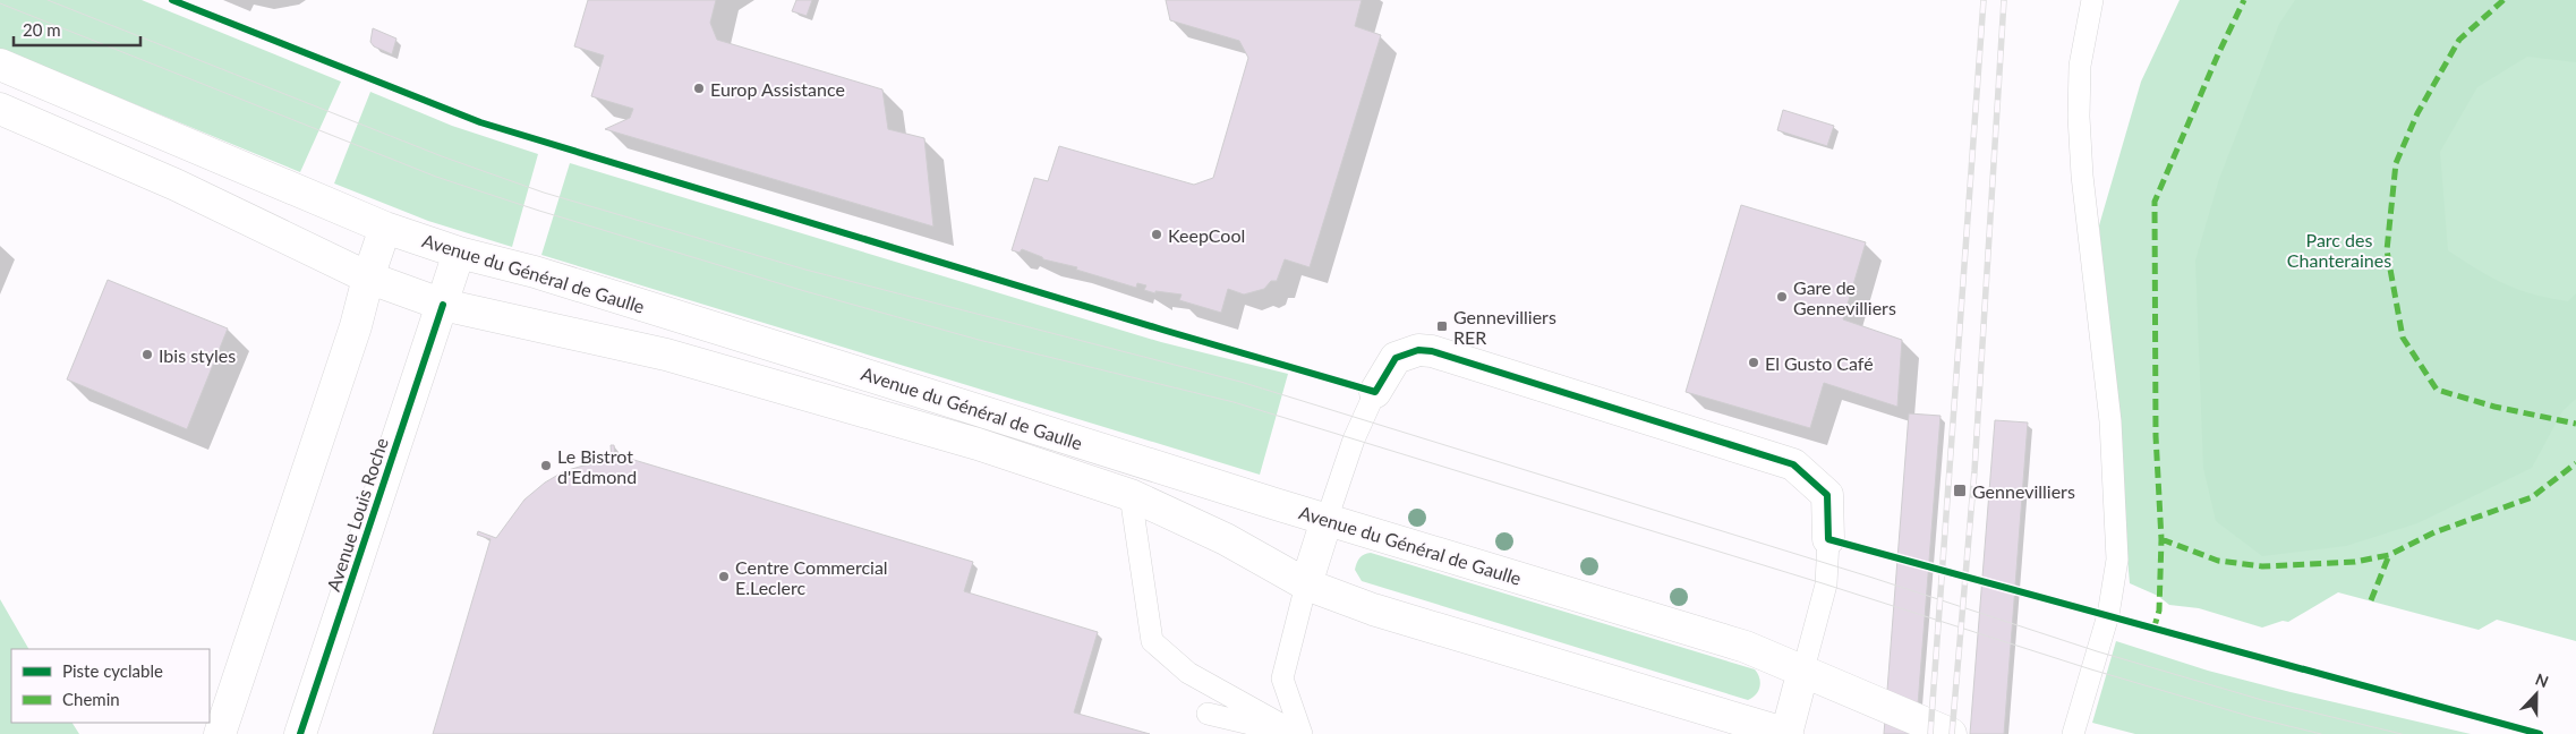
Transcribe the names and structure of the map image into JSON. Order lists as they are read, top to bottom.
{
  "streets": {
    "main road": ["Avenue du Général de Gaulle", "Avenue Louis Roche"]
  },
  "crossings": [
    ["Avenue du Général de Gaulle", "Avenue Louis Roche"]
  ],
  "parks": ["Parc des Chanteraines"],
  "places": {
    "other": [
      "Europ Assistance",
      "KeepCool",
      "Gare de Gennevilliers",
      "Ibis styles",
      "El Gusto Café",
      "Le Bistrot d'Edmond",
      "Centre Commercial E.Leclerc"
    ],
    "transit": ["Gennevilliers RER", "Gennevilliers"]
  },
  "legend": ["Piste cyclable", "Chemin"],
  "scale_bar": "20 m",
  "north": "top"
}
